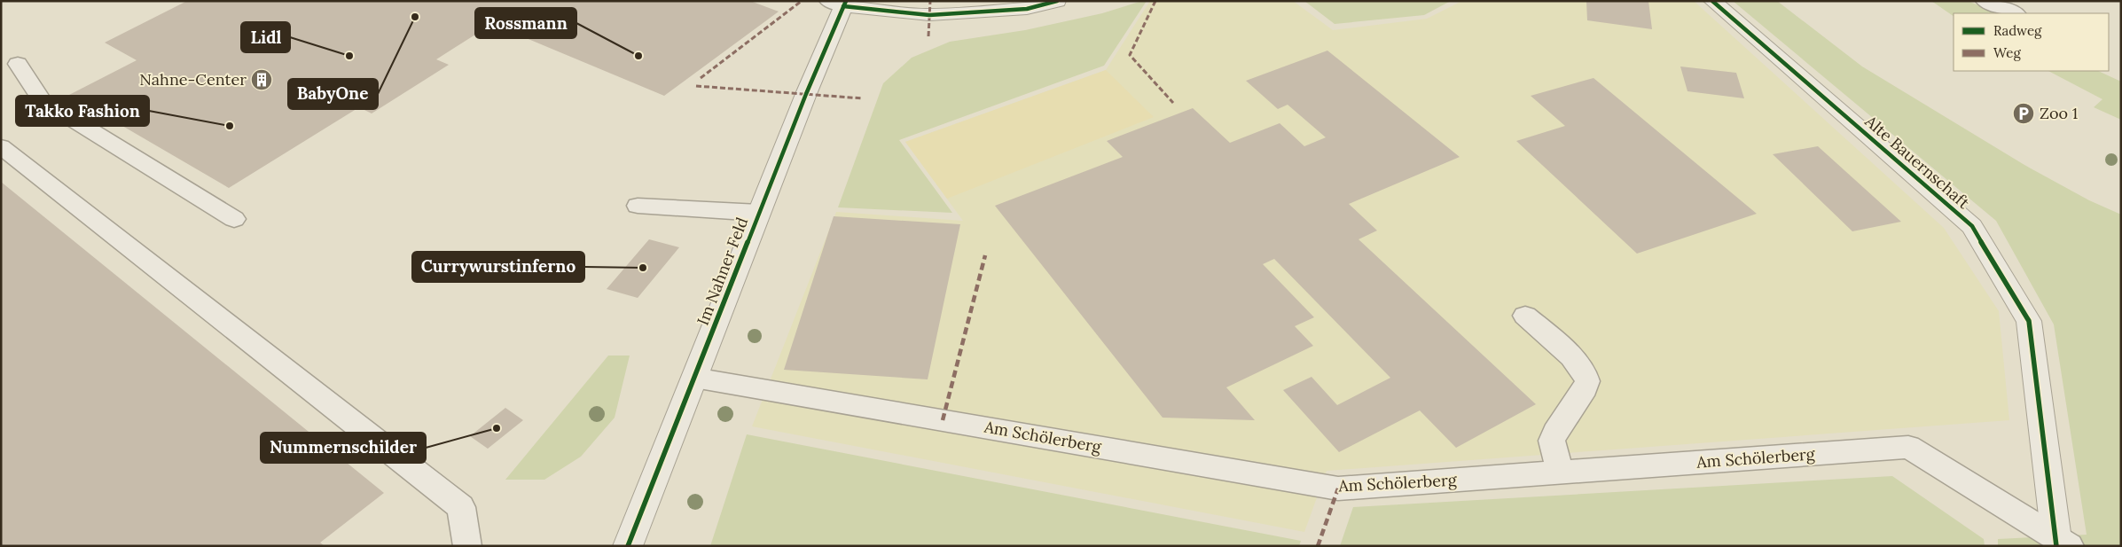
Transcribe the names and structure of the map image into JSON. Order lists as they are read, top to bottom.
{
  "streets": {
    "street": ["Alte Bauernschaft", "Im Nahner Feld"],
    "lane": ["Am Schölerberg"]
  },
  "crossings": [
    ["Alte Bauernschaft", "Am Schölerberg"],
    ["Im Nahner Feld", "Am Schölerberg"]
  ],
  "places": {
    "other": [
      "BabyOne",
      "Lidl",
      "Rossmann",
      "Takko Fashion",
      "Currywurstinferno",
      "Nummernschilder"
    ],
    "building": ["Nahne-Center"],
    "parking": ["Zoo 1"]
  },
  "legend": ["Radweg", "Weg"]
}
